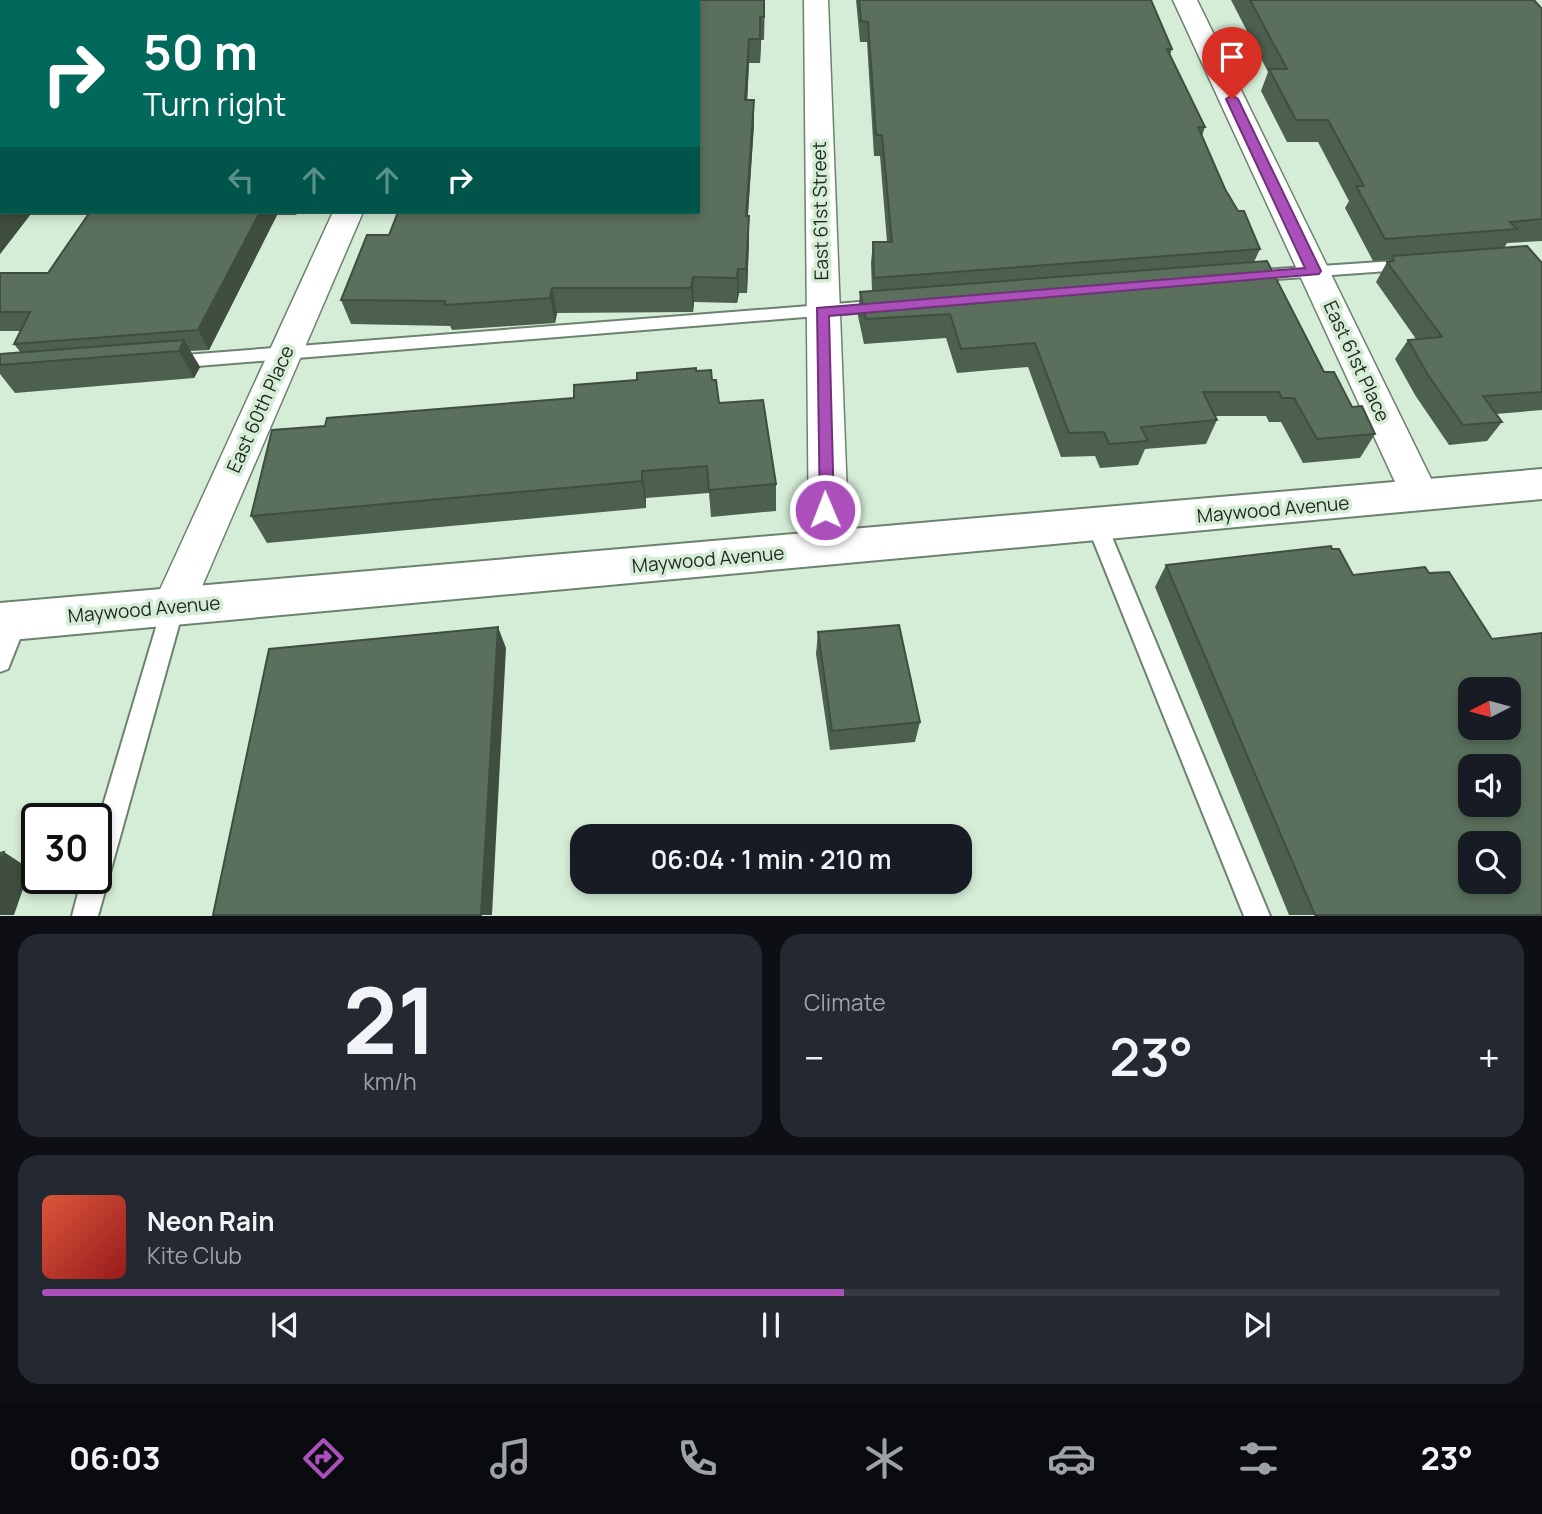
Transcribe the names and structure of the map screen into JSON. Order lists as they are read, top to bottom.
{
  "streets": {
    "street": [
      "East 61st Street",
      "East 61st Place",
      "East 60th Place",
      "Maywood Avenue"
    ]
  },
  "crossings": [
    ["East 61st Street", "Maywood Avenue"],
    ["East 61st Place", "Maywood Avenue"],
    ["East 60th Place", "Maywood Avenue"]
  ],
  "north": "left",
  "page": {
    "turn": ["50 m", "Turn right"],
    "limit": "30",
    "trip": "06:04 · 1 min · 210 m",
    "tile": [
      ["21", "km/h"],
      "Climate"
    ],
    "heat": ["−", "23°", "+"],
    "song": ["Neon Rain", "Kite Club"],
    "tabs": ["06:03", "23°"]
  }
}
